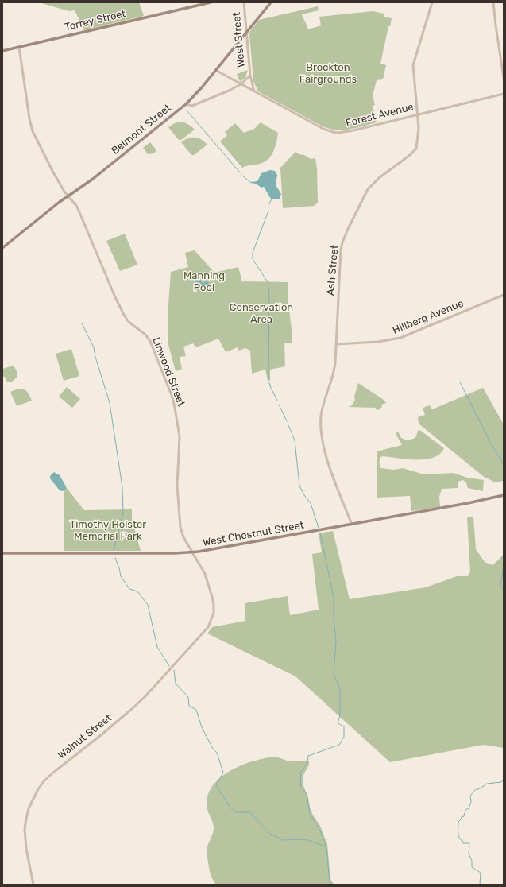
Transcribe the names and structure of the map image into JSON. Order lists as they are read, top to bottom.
{
  "streets": {
    "main road": ["Torrey Street", "Belmont Street", "West Chestnut Street"],
    "street": [
      "West Street",
      "Forest Avenue",
      "Ash Street",
      "Hillberg Avenue",
      "Linwood Street",
      "Walnut Street"
    ]
  },
  "crossings": [
    ["Torrey Street", "Linwood Street"],
    ["West Street", "Forest Avenue"],
    ["West Street", "Belmont Street"],
    ["Forest Avenue", "Belmont Street"],
    ["Forest Avenue", "Ash Street"],
    ["Belmont Street", "Linwood Street"],
    ["Ash Street", "Hillberg Avenue"],
    ["Ash Street", "West Chestnut Street"],
    ["Linwood Street", "West Chestnut Street"],
    ["Linwood Street", "Walnut Street"]
  ],
  "parks": [
    "Brockton Fairgrounds",
    "Manning Pool",
    "Conservation Area",
    "Timothy Holster Memorial Park"
  ]
}
